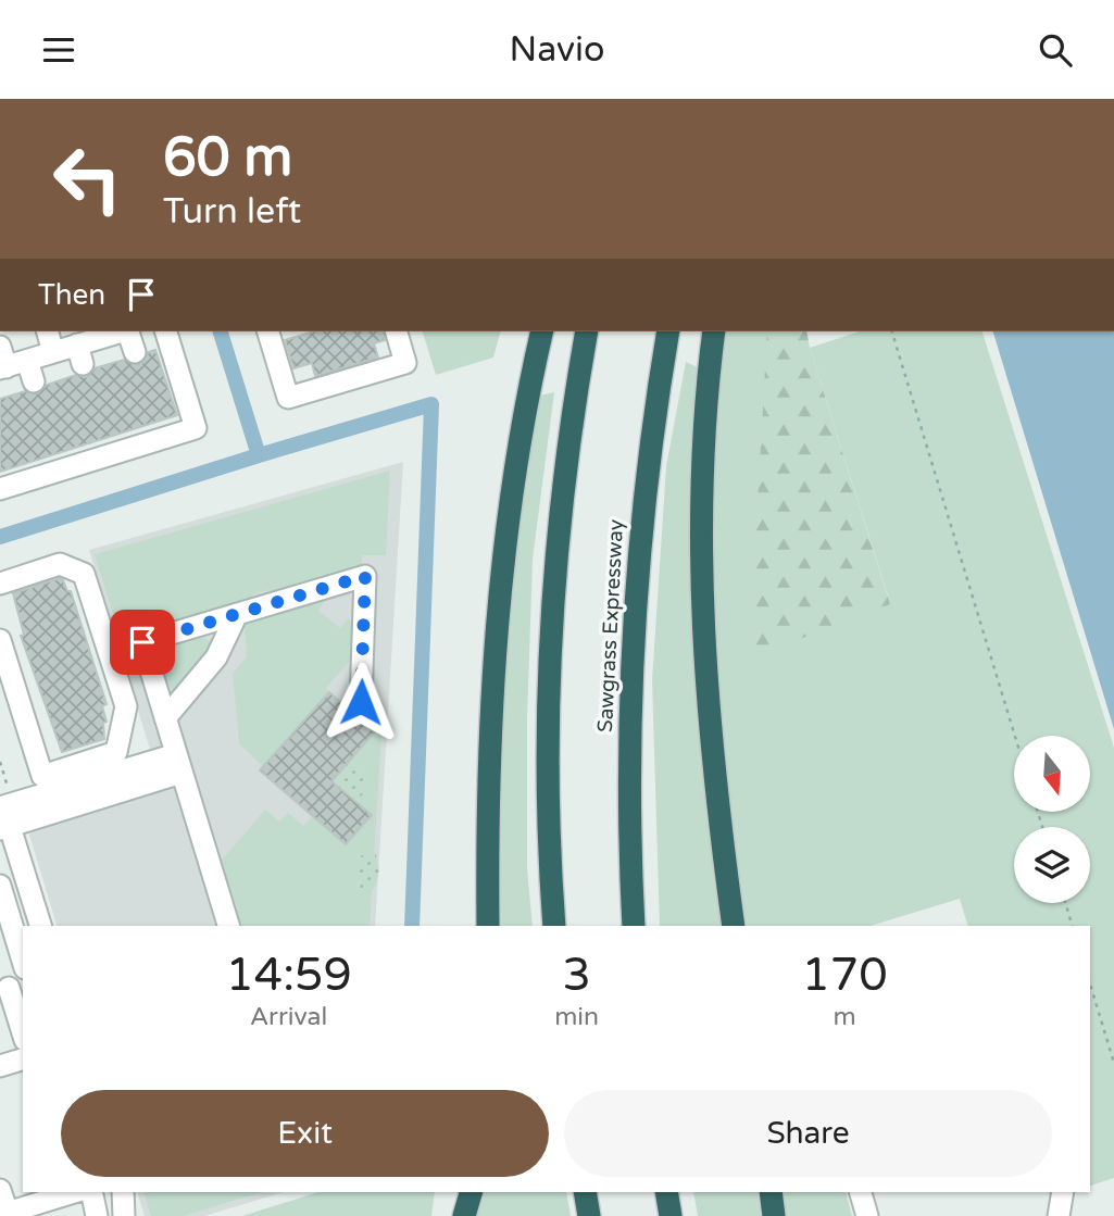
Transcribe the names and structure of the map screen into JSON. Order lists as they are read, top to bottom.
{
  "streets": {
    "highway": ["Sawgrass Expressway"]
  },
  "north": "bottom",
  "page": {
    "header": "Navio",
    "turn": ["60 m", "Turn left"],
    "then": "Then",
    "eta": [
      "14:59",
      "Arrival",
      "3",
      "min",
      "170",
      "m"
    ],
    "buttons": ["Exit", "Share"]
  }
}
